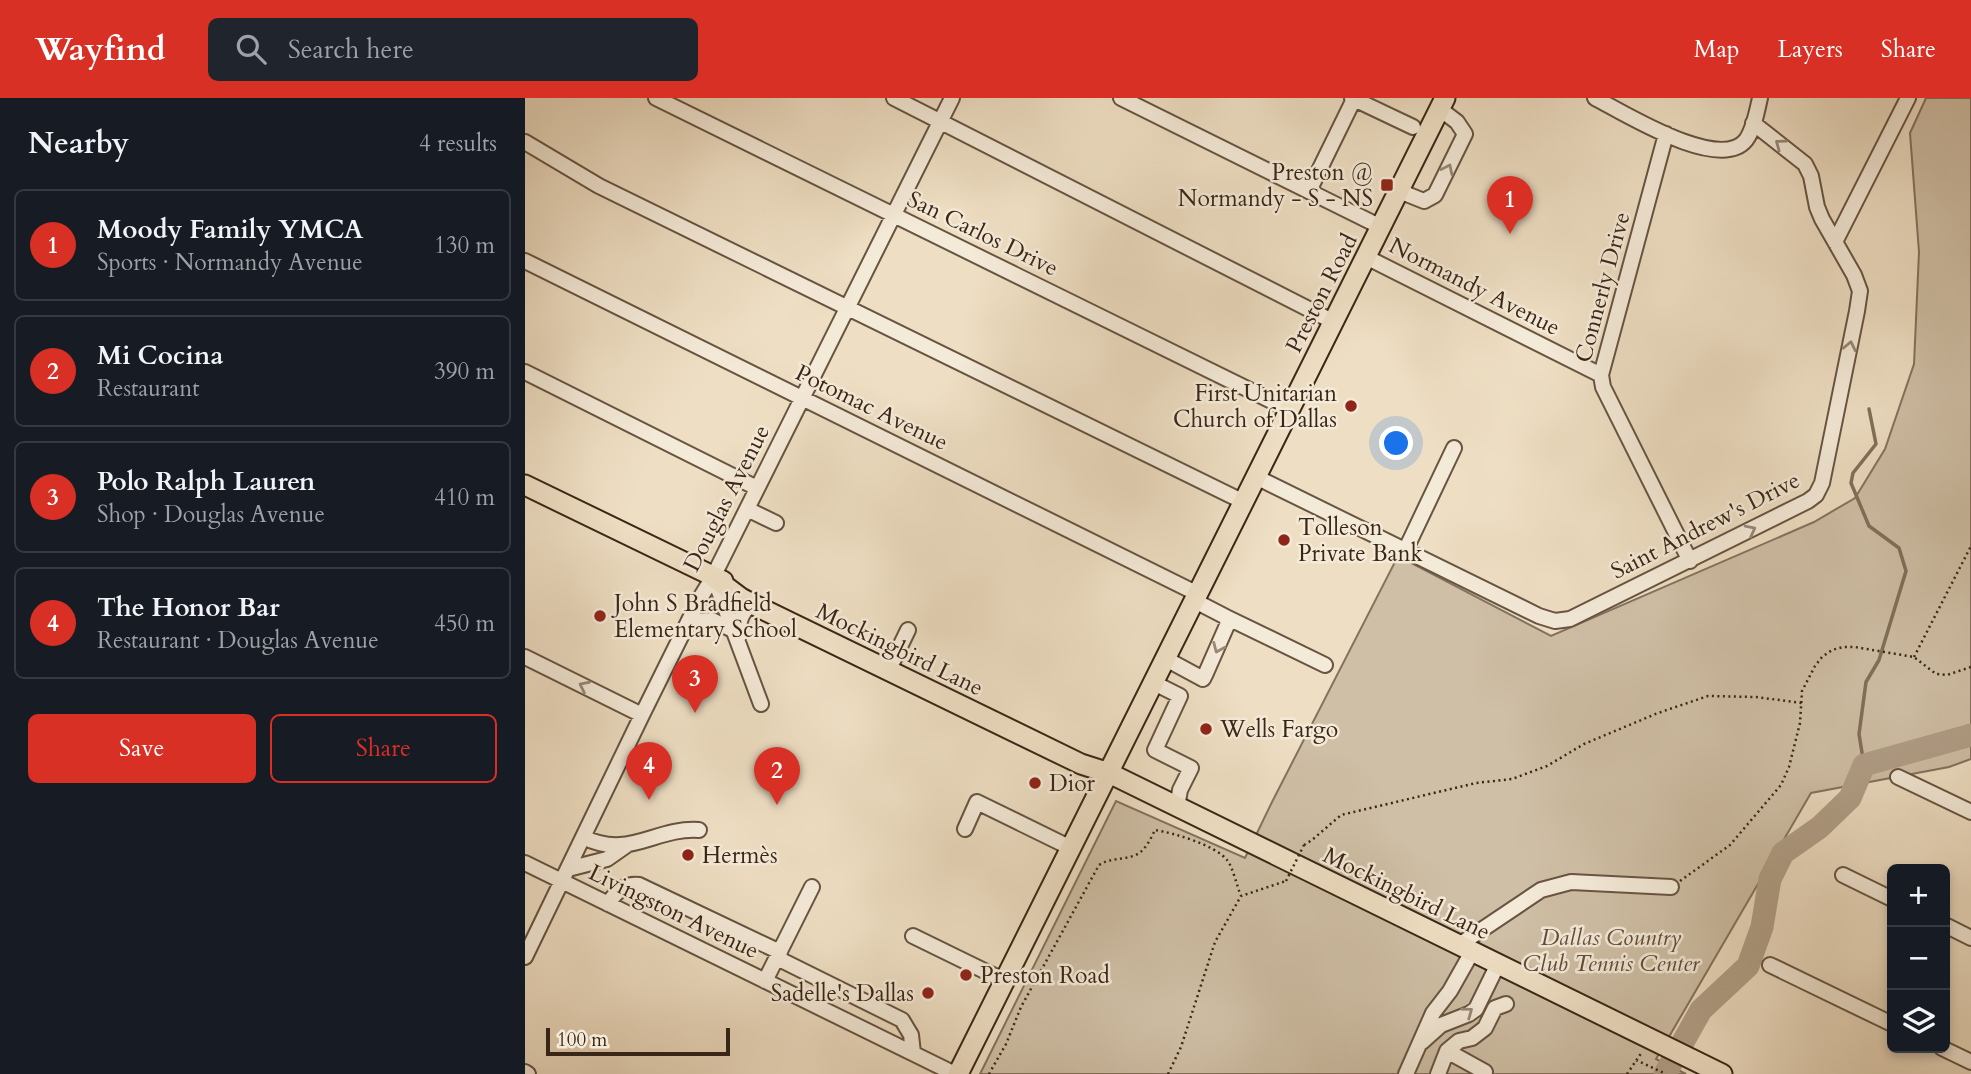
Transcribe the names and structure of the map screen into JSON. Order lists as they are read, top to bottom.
{
  "streets": {
    "main road": ["Preston Road", "Mockingbird Lane"],
    "street": [
      "San Carlos Drive",
      "Normandy Avenue",
      "Connerly Drive",
      "Potomac Avenue",
      "Douglas Avenue",
      "Saint Andrew's Drive",
      "Livingston Avenue"
    ]
  },
  "crossings": [
    ["San Carlos Drive", "Preston Road"],
    ["San Carlos Drive", "Douglas Avenue"],
    ["Normandy Avenue", "Connerly Drive"],
    ["Normandy Avenue", "Preston Road"],
    ["Connerly Drive", "Saint Andrew's Drive"],
    ["Preston Road", "Potomac Avenue"],
    ["Preston Road", "Saint Andrew's Drive"],
    ["Preston Road", "Mockingbird Lane"],
    ["Preston Road", "Livingston Avenue"],
    ["Potomac Avenue", "Douglas Avenue"],
    ["Douglas Avenue", "Mockingbird Lane"],
    ["Douglas Avenue", "Livingston Avenue"]
  ],
  "parks": ["Dallas Country Club Tennis Center"],
  "places": {
    "transit": ["Preston @ Normandy - S - NS"],
    "other": [
      "First Unitarian Church of Dallas",
      "Tolleson Private Bank",
      "John S Bradfield Elementary School",
      "Wells Fargo",
      "Dior",
      "Hermès",
      "Preston Road",
      "Sadelle's Dallas"
    ]
  },
  "scale_bar": "100 m",
  "page": {
    "header": "Wayfind",
    "search": "Search here",
    "nav": ["Map", "Layers", "Share"],
    "heading": ["Nearby", "4 results"],
    "pins": [
      "1",
      "3",
      "4",
      "2"
    ],
    "list": [
      {
        "mark": "1",
        "name": "Moody Family YMCA",
        "note": "Sports · Normandy Avenue",
        "value": "130 m"
      },
      {
        "mark": "2",
        "name": "Mi Cocina",
        "note": "Restaurant",
        "value": "390 m"
      },
      {
        "mark": "3",
        "name": "Polo Ralph Lauren",
        "note": "Shop · Douglas Avenue",
        "value": "410 m"
      },
      {
        "mark": "4",
        "name": "The Honor Bar",
        "note": "Restaurant · Douglas Avenue",
        "value": "450 m"
      }
    ],
    "buttons": ["Save", "Share"],
    "map_buttons": ["+", "−"],
    "scale": "100 m"
  }
}
